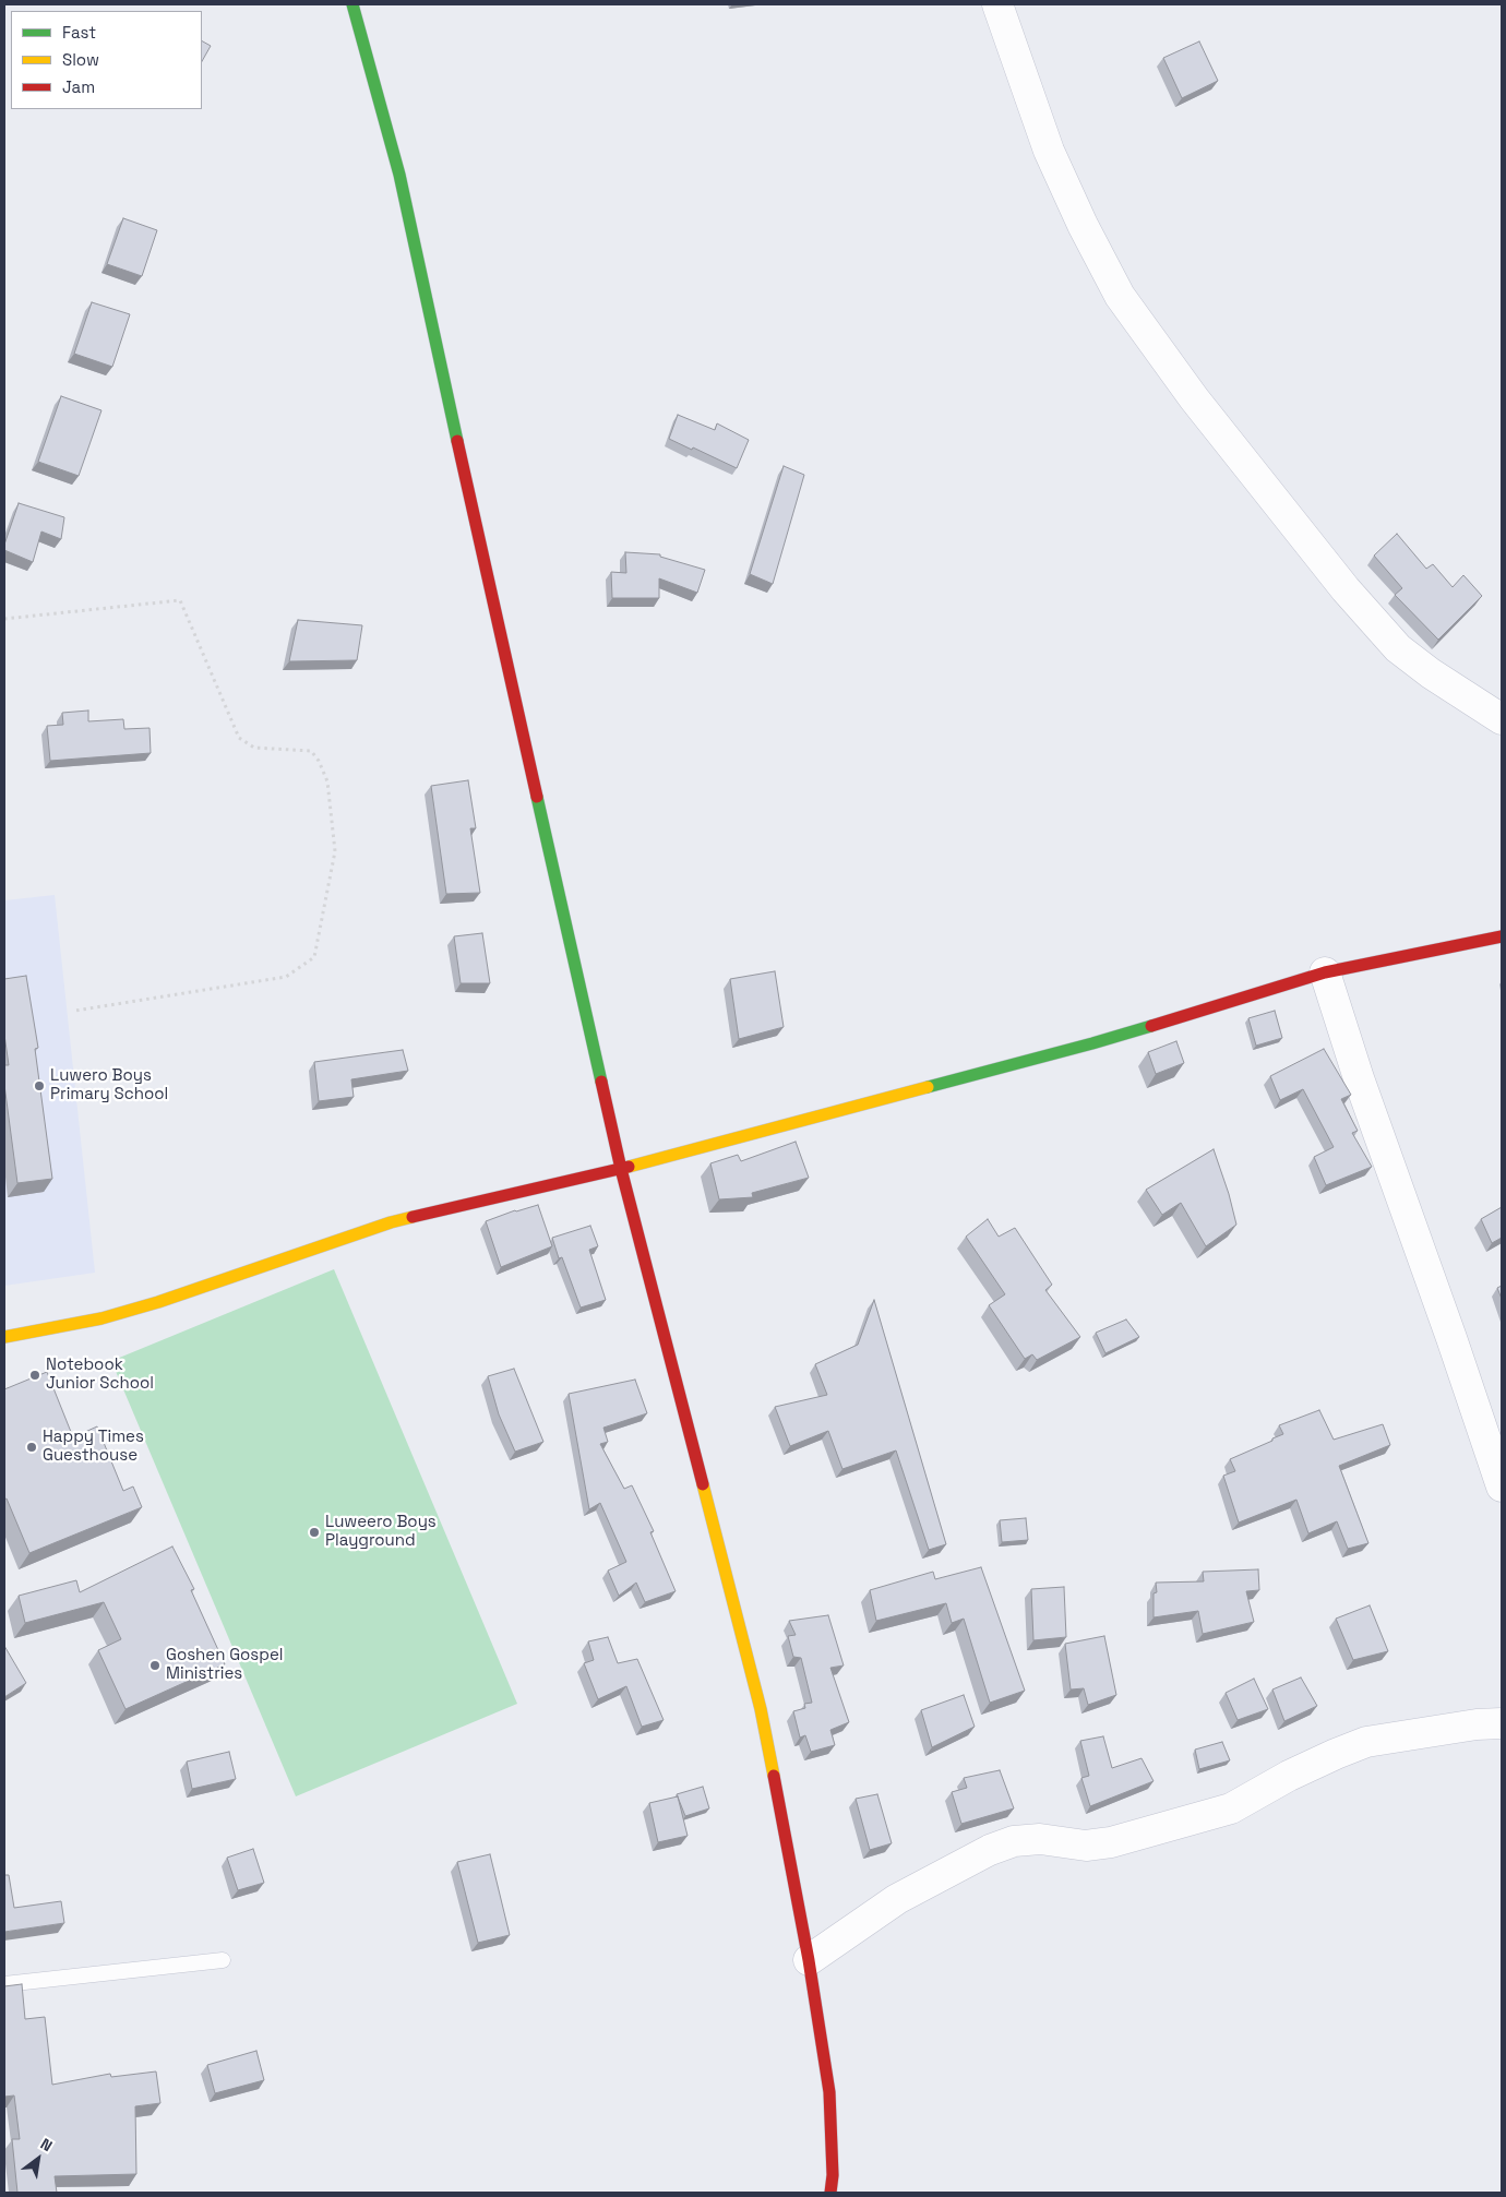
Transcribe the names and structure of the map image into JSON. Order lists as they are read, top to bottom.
{
  "places": [
    "Luwero Boys Primary School",
    "Notebook Junior School",
    "Happy Times Guesthouse",
    "Luweero Boys Playground",
    "Goshen Gospel Ministries"
  ],
  "legend": ["Fast", "Slow", "Jam"],
  "north": "top right"
}
